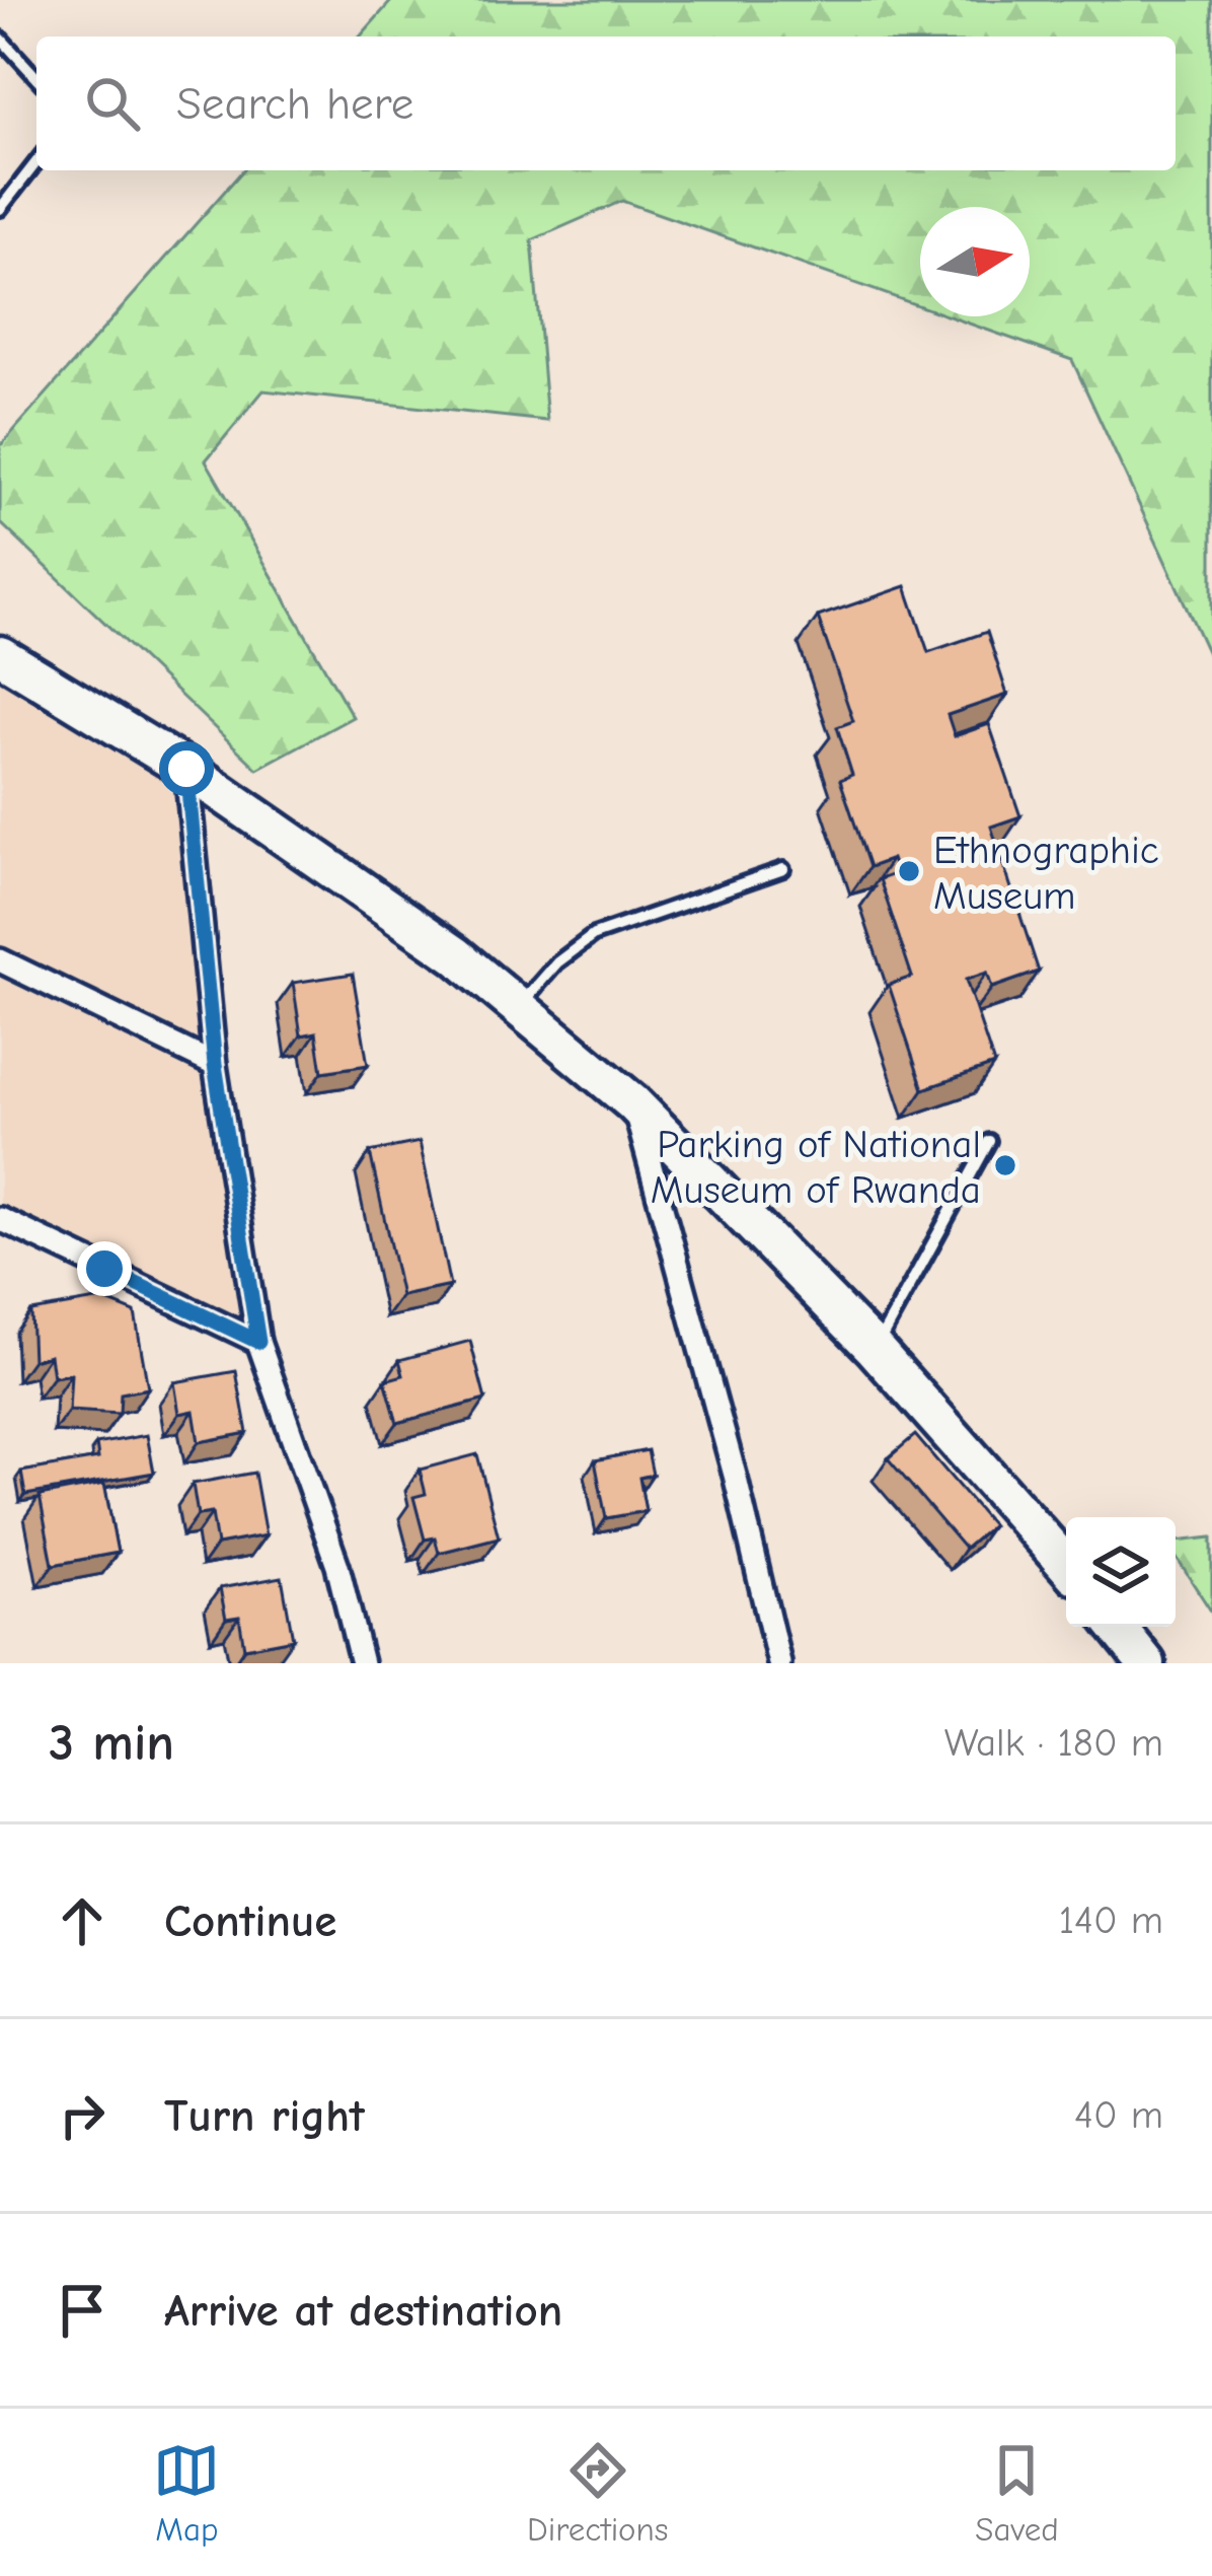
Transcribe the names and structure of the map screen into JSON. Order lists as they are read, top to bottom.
{
  "places": ["Ethnographic Museum", "Parking of National Museum of Rwanda"],
  "north": "right",
  "page": {
    "search": "Search here",
    "heading": ["3 min", "Walk · 180 m"],
    "list": [
      ["Continue", "140 m"],
      ["Turn right", "40 m"],
      "Arrive at destination"
    ],
    "nav": ["Map", "Directions", "Saved"]
  }
}
